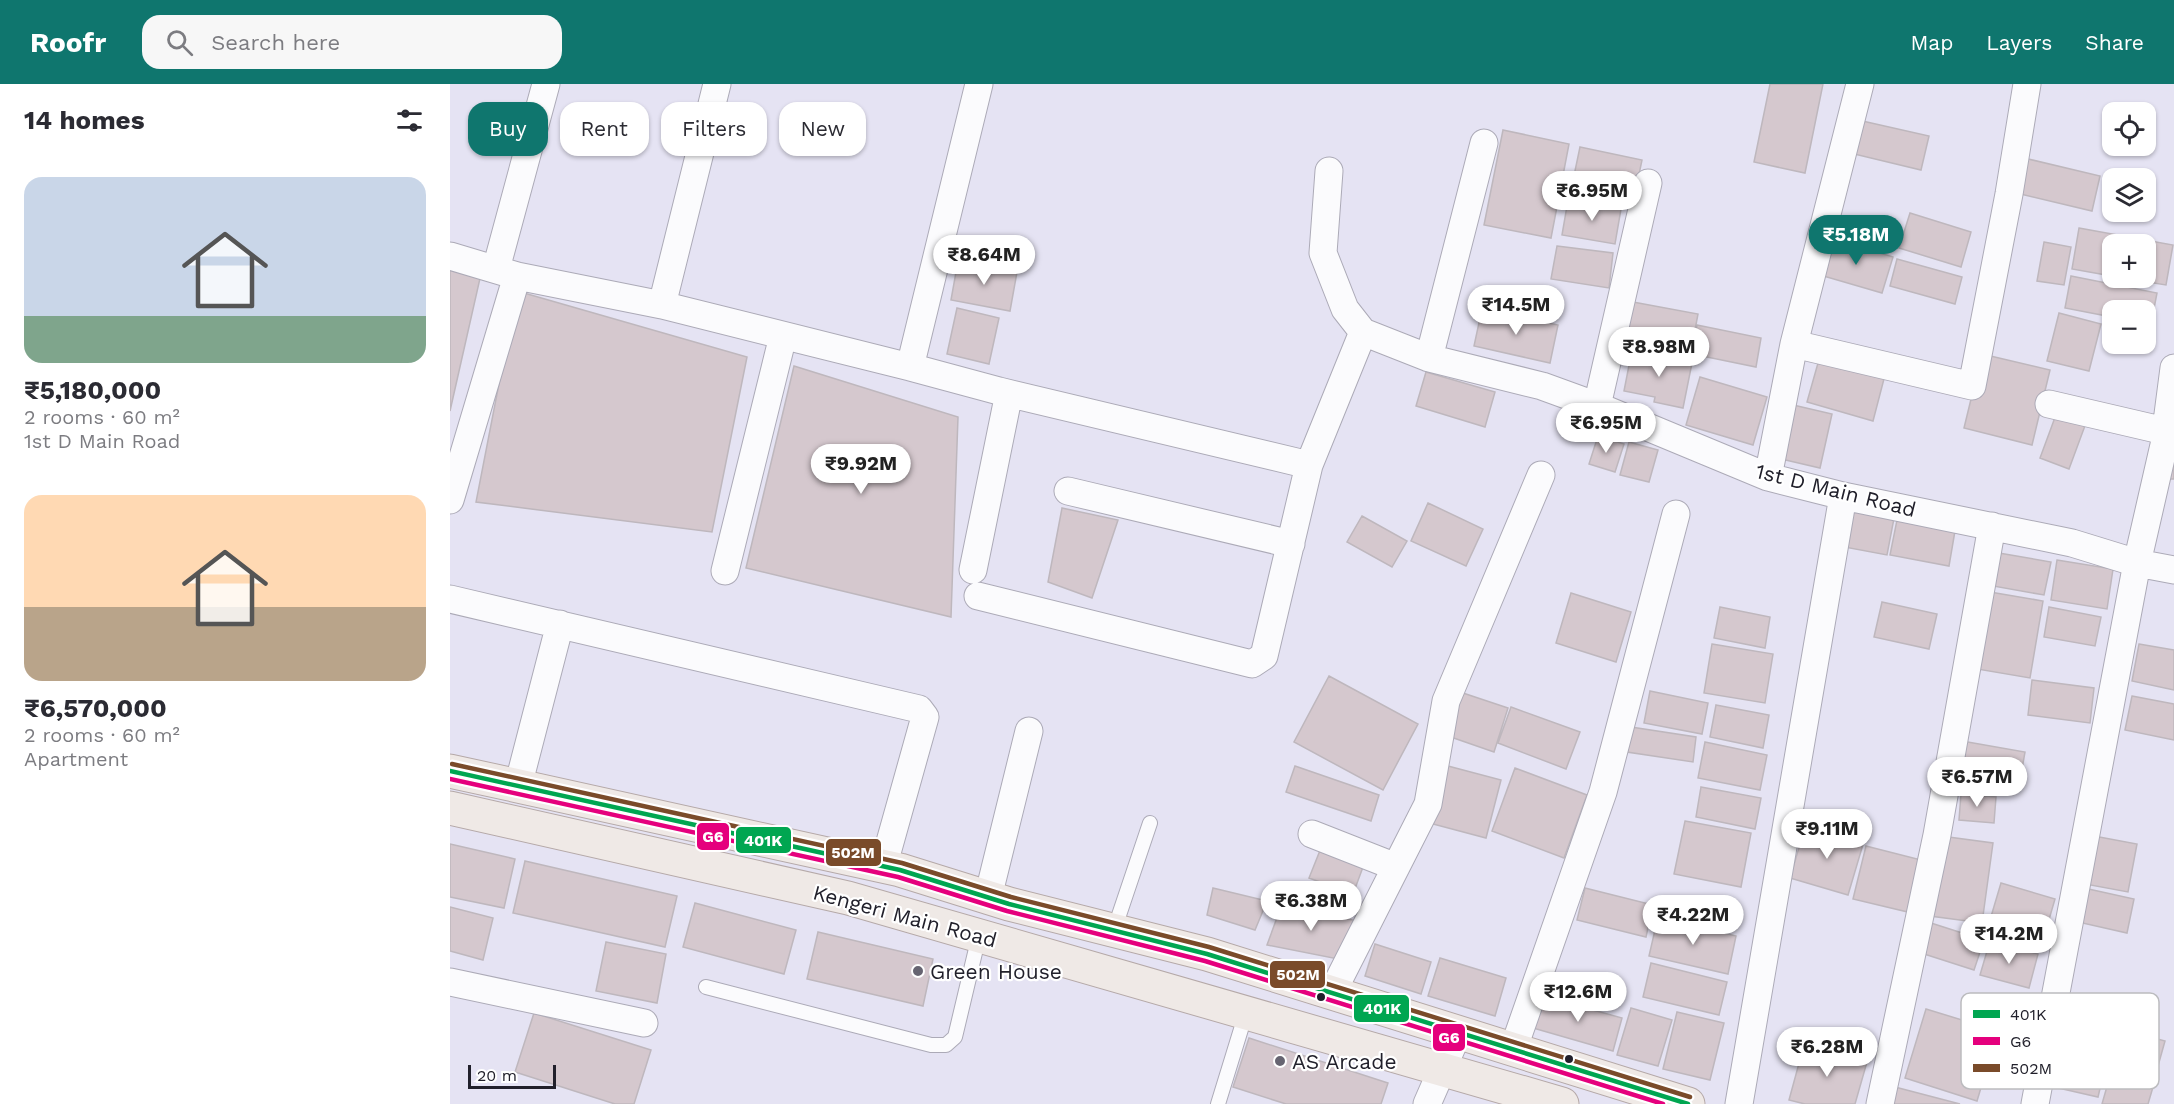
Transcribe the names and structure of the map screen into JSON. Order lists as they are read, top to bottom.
{
  "streets": {
    "main road": ["Kengeri Main Road"],
    "street": ["1st D Main Road"]
  },
  "places": ["Green House", "AS Arcade"],
  "lines": ["transit line 502M", "transit line 401K", "transit line G6"],
  "legend": ["401K", "G6", "502M"],
  "scale_bar": "20 m",
  "page": {
    "header": "Roofr",
    "search": "Search here",
    "nav": ["Map", "Layers", "Share"],
    "heading": "14 homes",
    "map_buttons": ["+", "−"],
    "chip": [
      "Buy",
      "Rent",
      "Filters",
      "New"
    ],
    "list": [
      {
        "name": "₹5,180,000",
        "note": "2 rooms · 60 m² · 1st D Main Road"
      },
      {
        "name": "₹6,570,000",
        "note": "2 rooms · 60 m² · Apartment"
      }
    ],
    "price": [
      "₹6.95M",
      "₹5.18M",
      "₹8.64M",
      "₹14.5M",
      "₹8.98M",
      "₹6.95M",
      "₹9.92M",
      "₹6.57M",
      "₹9.11M",
      "₹6.38M",
      "₹4.22M",
      "₹14.2M",
      "₹12.6M",
      "₹6.28M"
    ],
    "scale": "20 m"
  }
}
